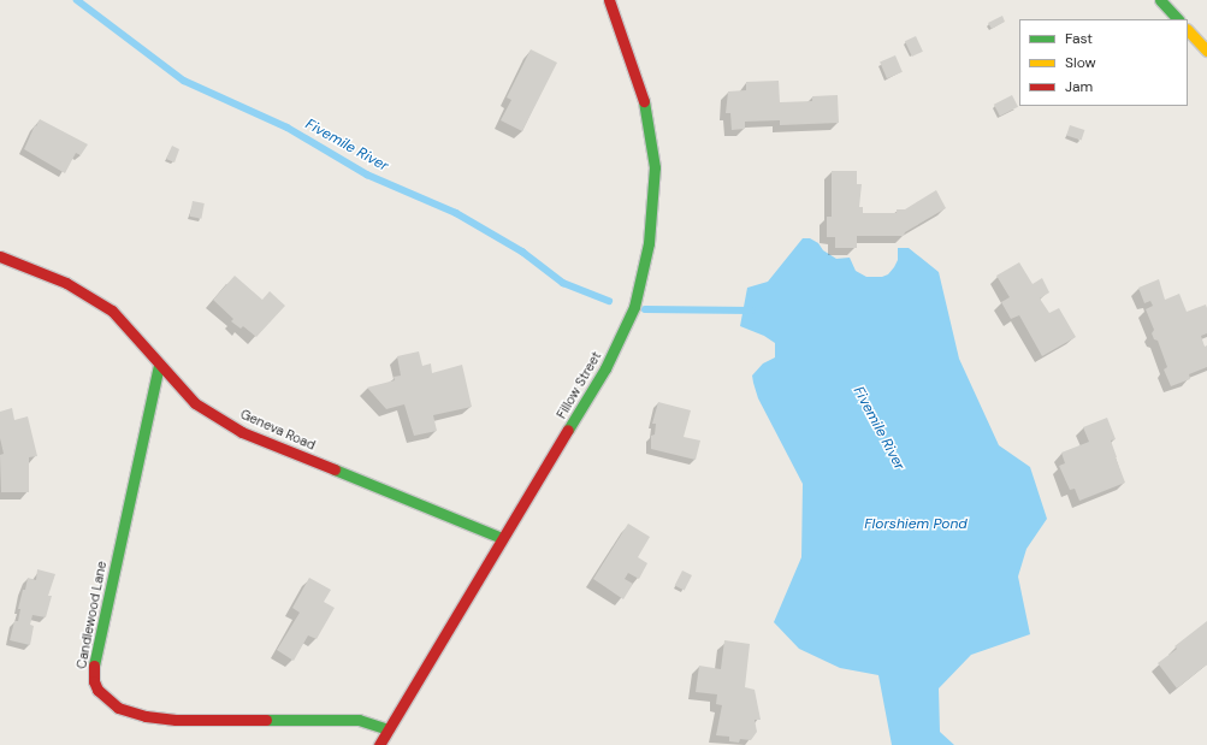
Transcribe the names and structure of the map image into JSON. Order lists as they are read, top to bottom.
{
  "streets": {
    "street": ["Fillow Street", "Geneva Road", "Candlewood Lane"]
  },
  "crossings": [
    ["Fillow Street", "Geneva Road"],
    ["Fillow Street", "Candlewood Lane"],
    ["Geneva Road", "Candlewood Lane"]
  ],
  "water": ["Fivemile River", "Florshiem Pond"],
  "legend": ["Fast", "Slow", "Jam"]
}
